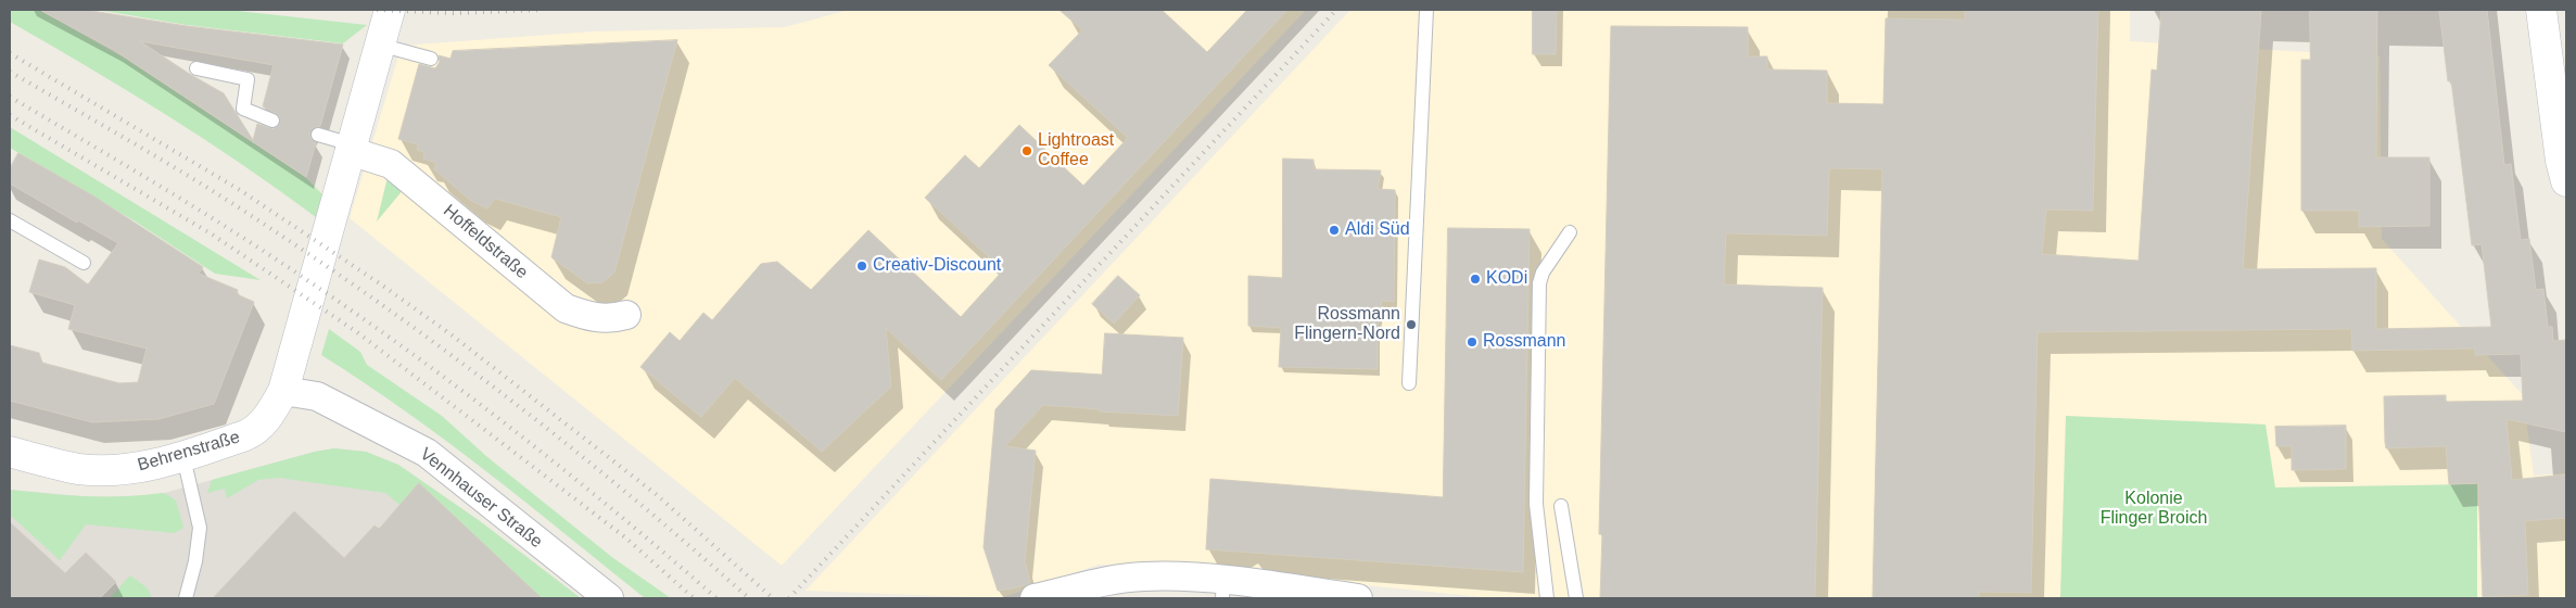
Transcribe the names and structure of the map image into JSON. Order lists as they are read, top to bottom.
{
  "streets": {
    "street": ["Hoffeldstraße", "Behrenstraße", "Vennhauser Straße"]
  },
  "crossings": [
    ["Behrenstraße", "Vennhauser Straße"]
  ],
  "parks": ["Kolonie Flinger Broich"],
  "places": [
    "Lightroast Coffee",
    "Aldi Süd",
    "Creativ-Discount",
    "KODi",
    "Rossmann Flingern-Nord",
    "Rossmann"
  ]
}
